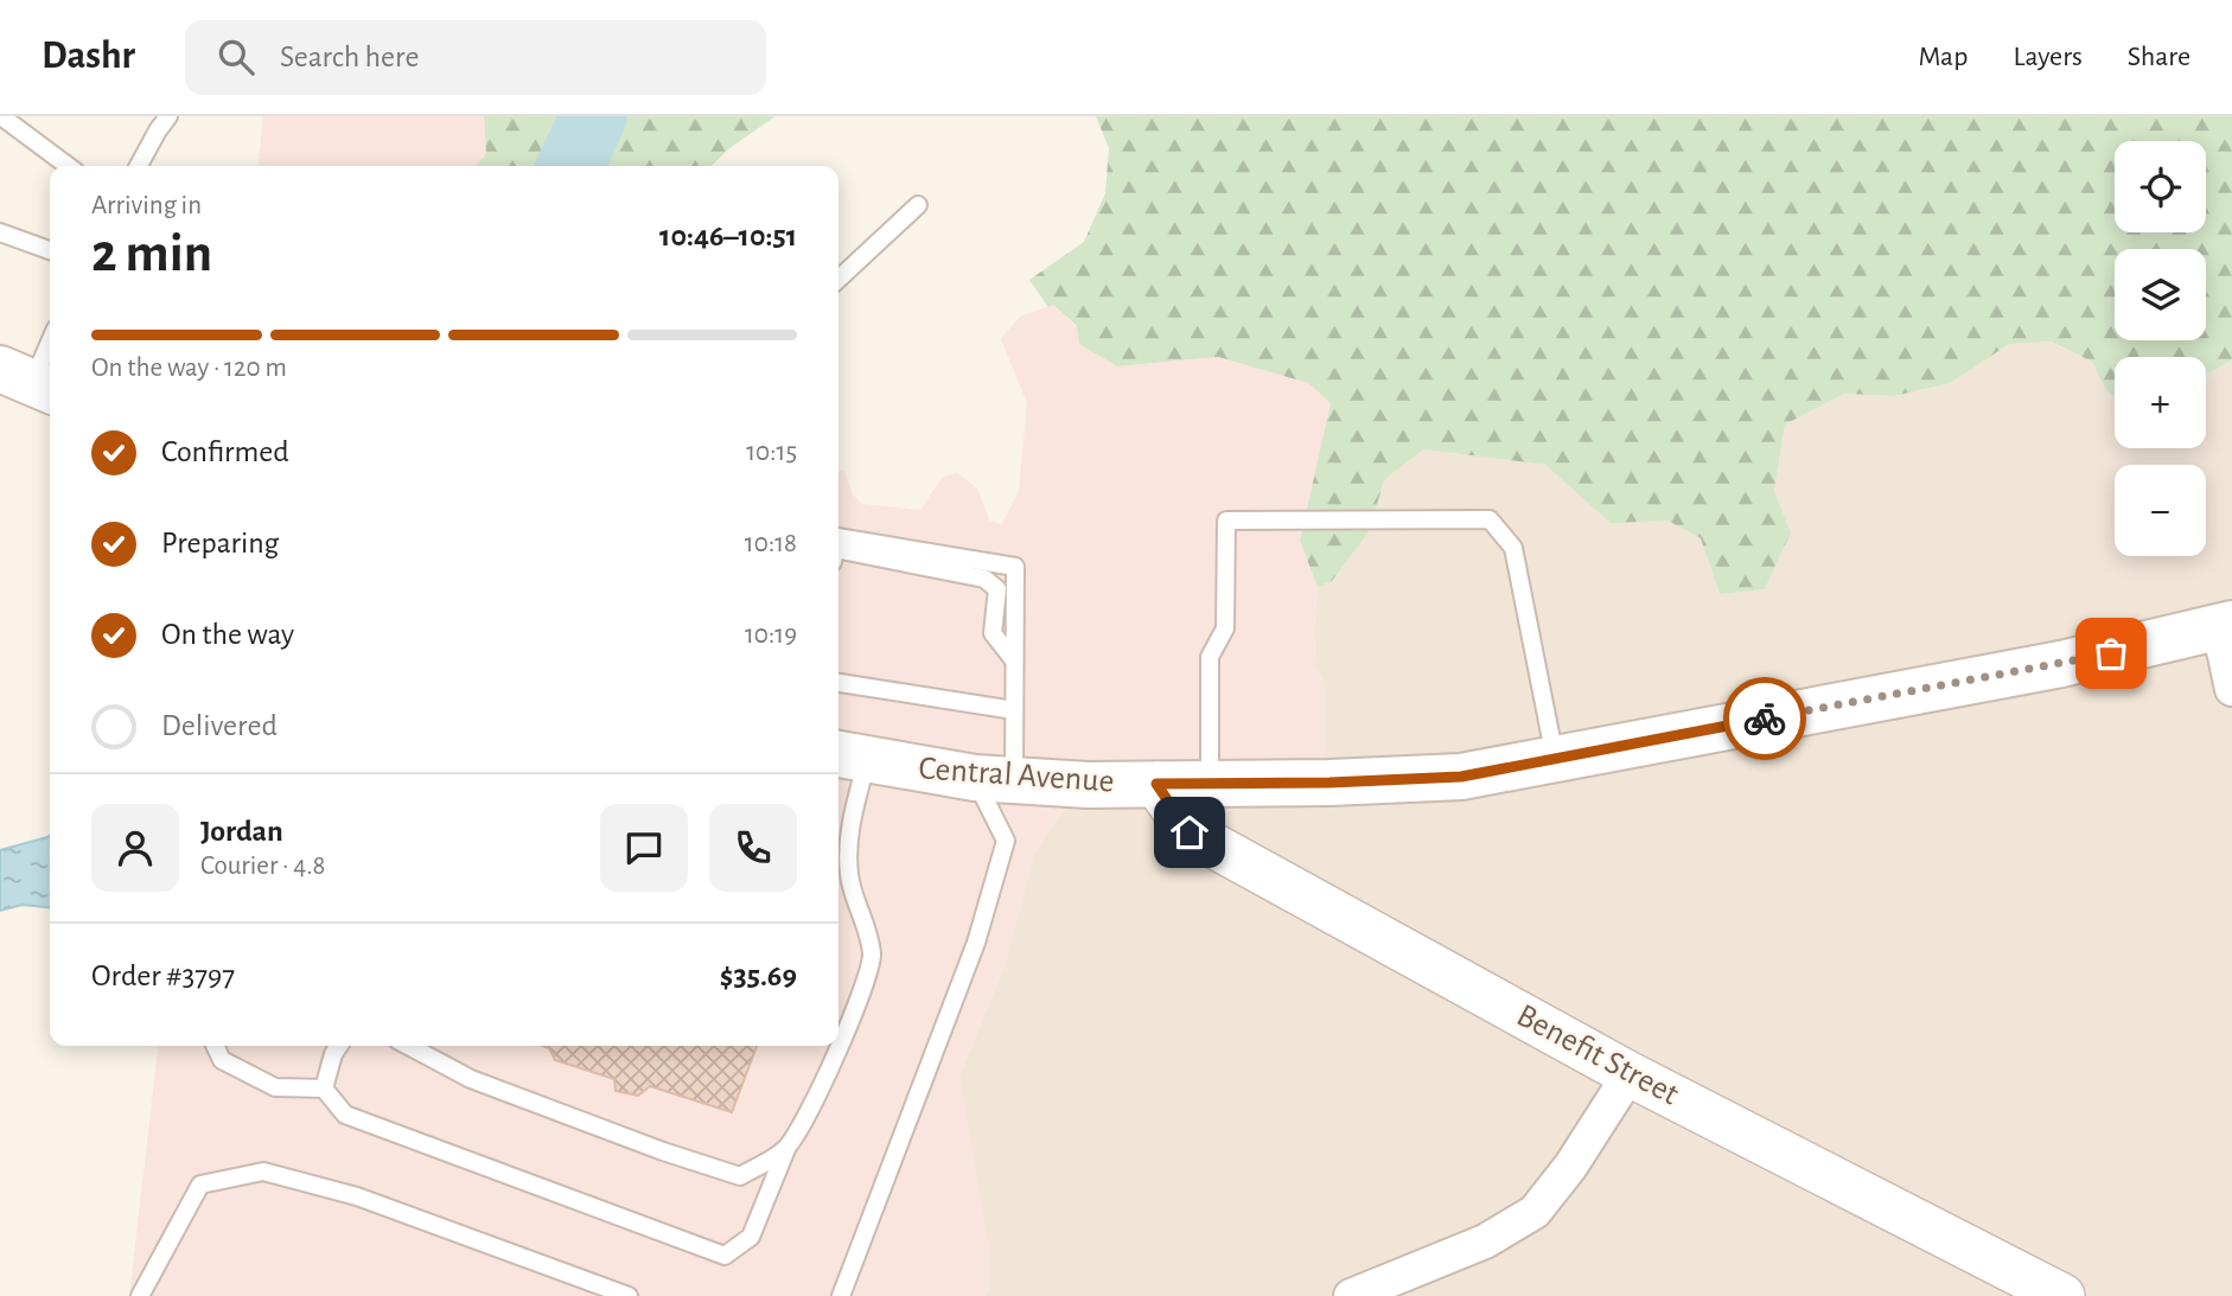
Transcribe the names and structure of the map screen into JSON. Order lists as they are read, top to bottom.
{
  "streets": {
    "main road": ["Central Avenue"],
    "street": ["Benefit Street"]
  },
  "crossings": [
    ["Central Avenue", "Benefit Street"]
  ],
  "page": {
    "header": "Dashr",
    "search": "Search here",
    "nav": ["Map", "Layers", "Share"],
    "map_buttons": ["+", "−"],
    "heading": ["2 min", "Arriving in", "10:46–10:51"],
    "panel": [
      "Jordan",
      "Courier · 4.8",
      "Order #3797",
      "$35.69"
    ],
    "bar": "On the way · 120 m",
    "list": [
      ["Confirmed", "10:15"],
      ["Preparing", "10:18"],
      ["On the way", "10:19"],
      "Delivered"
    ]
  }
}
